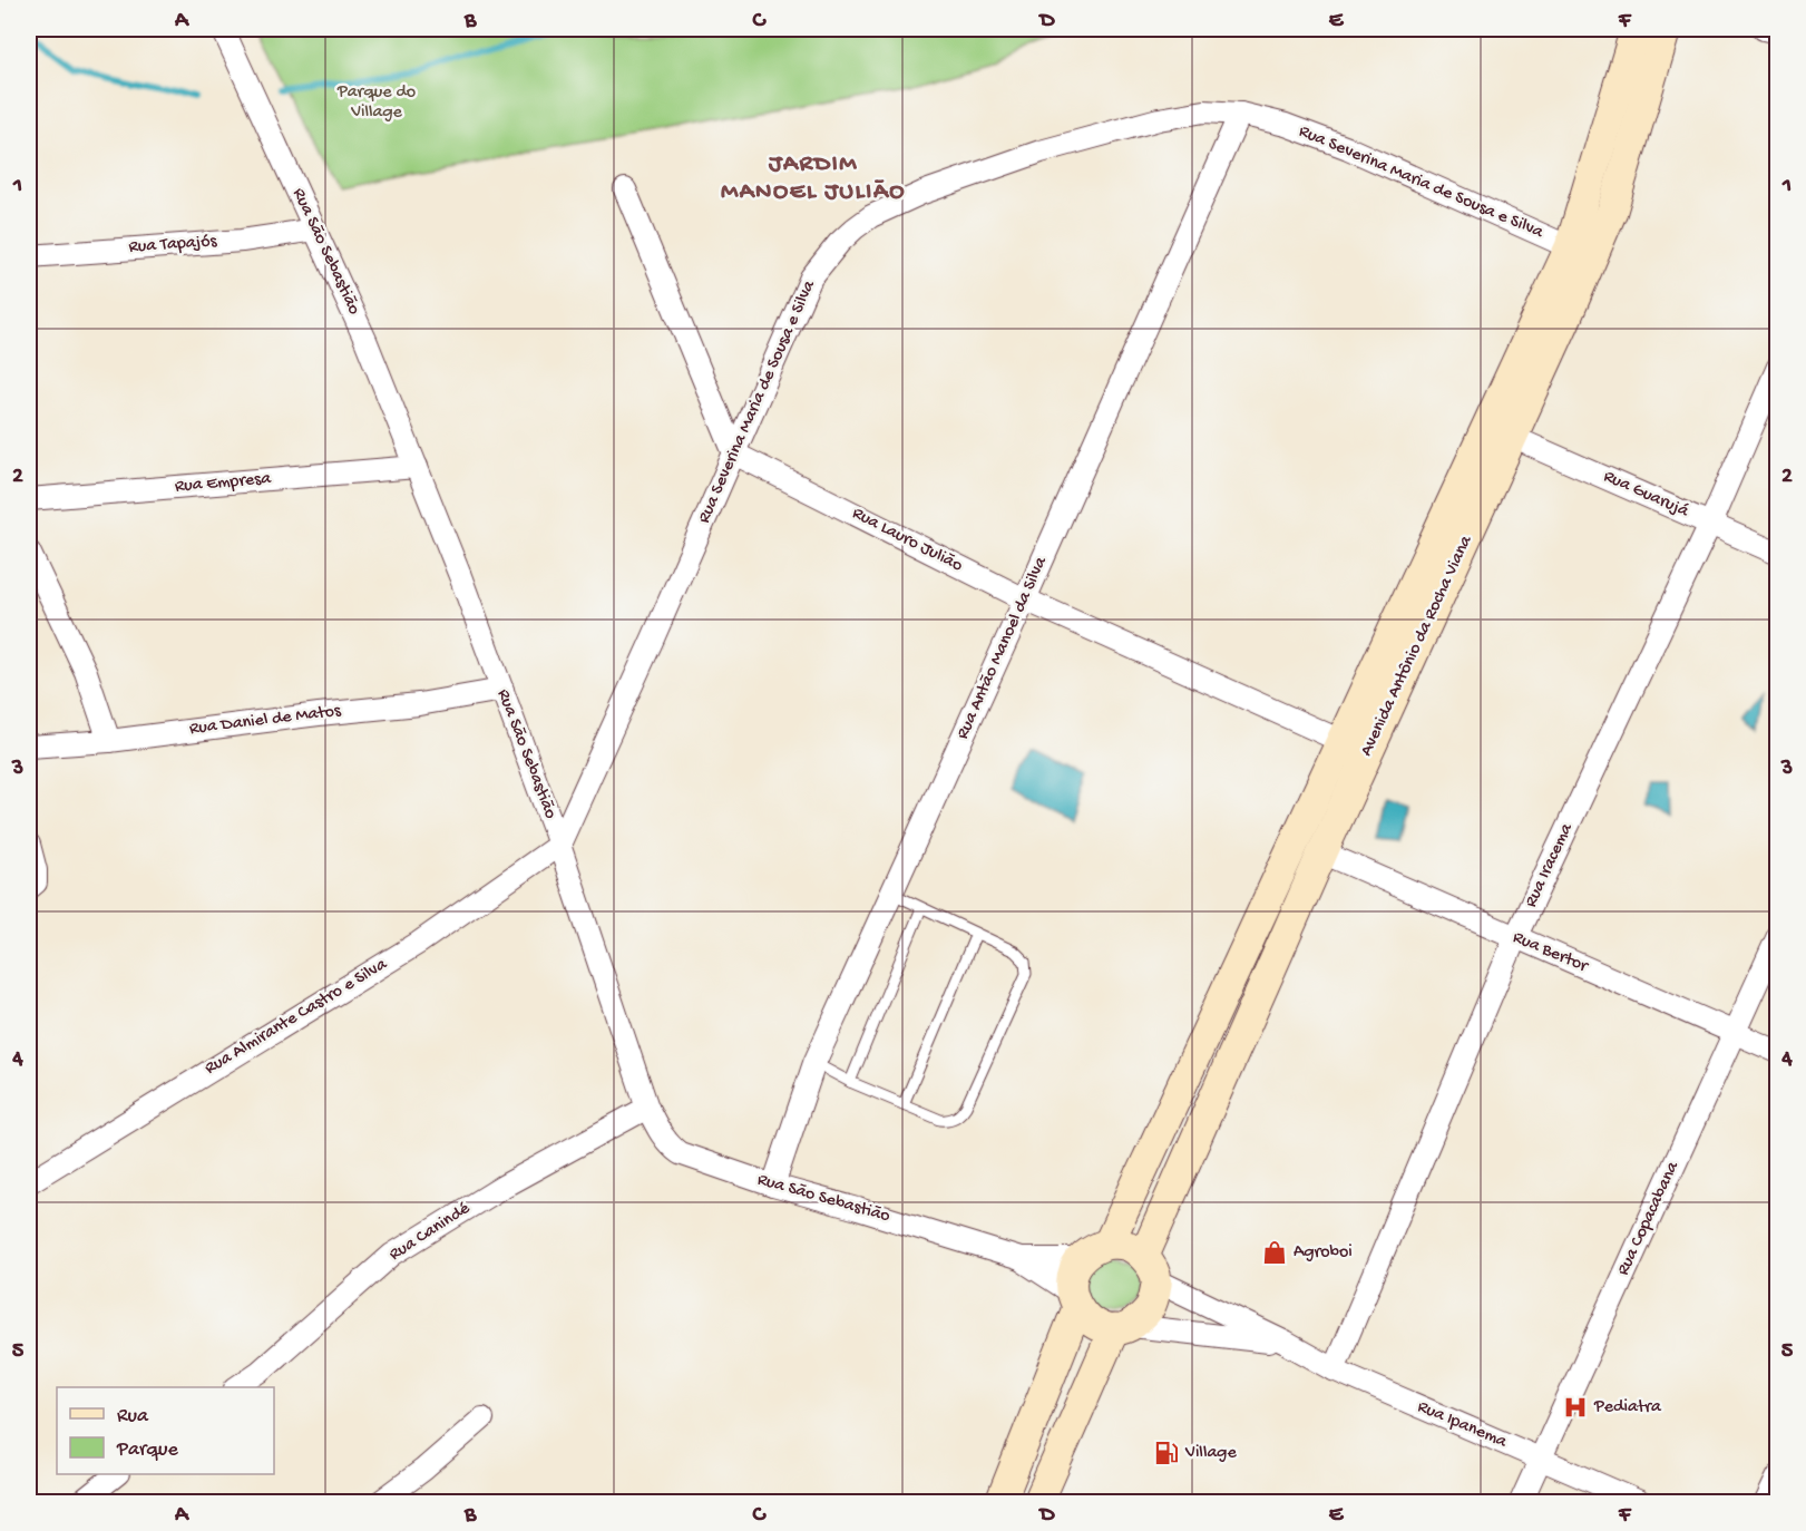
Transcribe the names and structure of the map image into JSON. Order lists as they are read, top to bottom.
{
  "streets": {
    "main road": ["Avenida Antônio da Rocha Viana"],
    "street": [
      "Rua Severina Maria de Sousa e Silva",
      "Rua Tapajós",
      "Rua São Sebastião",
      "Rua Empresa",
      "Rua Guarujá",
      "Rua Lauro Julião",
      "Rua Antão Manoel da Silva",
      "Rua Daniel de Matos",
      "Rua Iracema",
      "Rua Bertor",
      "Rua Almirante Castro e Silva",
      "Rua Copacabana",
      "Rua Canindé",
      "Rua Ipanema"
    ]
  },
  "crossings": [
    ["Rua Severina Maria de Sousa e Silva", "Rua São Sebastião"],
    ["Rua Severina Maria de Sousa e Silva", "Rua Lauro Julião"],
    ["Rua Severina Maria de Sousa e Silva", "Avenida Antônio da Rocha Viana"],
    ["Rua Severina Maria de Sousa e Silva", "Rua Antão Manoel da Silva"],
    ["Rua Severina Maria de Sousa e Silva", "Rua Almirante Castro e Silva"],
    ["Rua Tapajós", "Rua São Sebastião"],
    ["Rua São Sebastião", "Rua Empresa"],
    ["Rua São Sebastião", "Avenida Antônio da Rocha Viana"],
    ["Rua São Sebastião", "Rua Antão Manoel da Silva"],
    ["Rua São Sebastião", "Rua Daniel de Matos"],
    ["Rua São Sebastião", "Rua Almirante Castro e Silva"],
    ["Rua São Sebastião", "Rua Canindé"],
    ["Rua São Sebastião", "Rua Ipanema"],
    ["Rua Guarujá", "Avenida Antônio da Rocha Viana"],
    ["Rua Guarujá", "Rua Iracema"],
    ["Rua Lauro Julião", "Avenida Antônio da Rocha Viana"],
    ["Rua Lauro Julião", "Rua Antão Manoel da Silva"],
    ["Avenida Antônio da Rocha Viana", "Rua Bertor"],
    ["Avenida Antônio da Rocha Viana", "Rua Ipanema"],
    ["Rua Iracema", "Rua Bertor"],
    ["Rua Iracema", "Rua Ipanema"],
    ["Rua Bertor", "Rua Copacabana"],
    ["Rua Copacabana", "Rua Ipanema"]
  ],
  "districts": ["JARDIM MANOEL JULIÃO"],
  "parks": ["Parque do Village"],
  "places": {
    "shop": ["Agroboi"],
    "hospital": ["Pediatra"],
    "fuel station": ["Village"]
  },
  "legend": ["Rua", "Parque"],
  "grid": {
    "columns": [
      "A",
      "B",
      "C",
      "D",
      "E",
      "F"
    ],
    "rows": [
      "1",
      "2",
      "3",
      "4",
      "5"
    ]
  }
}
